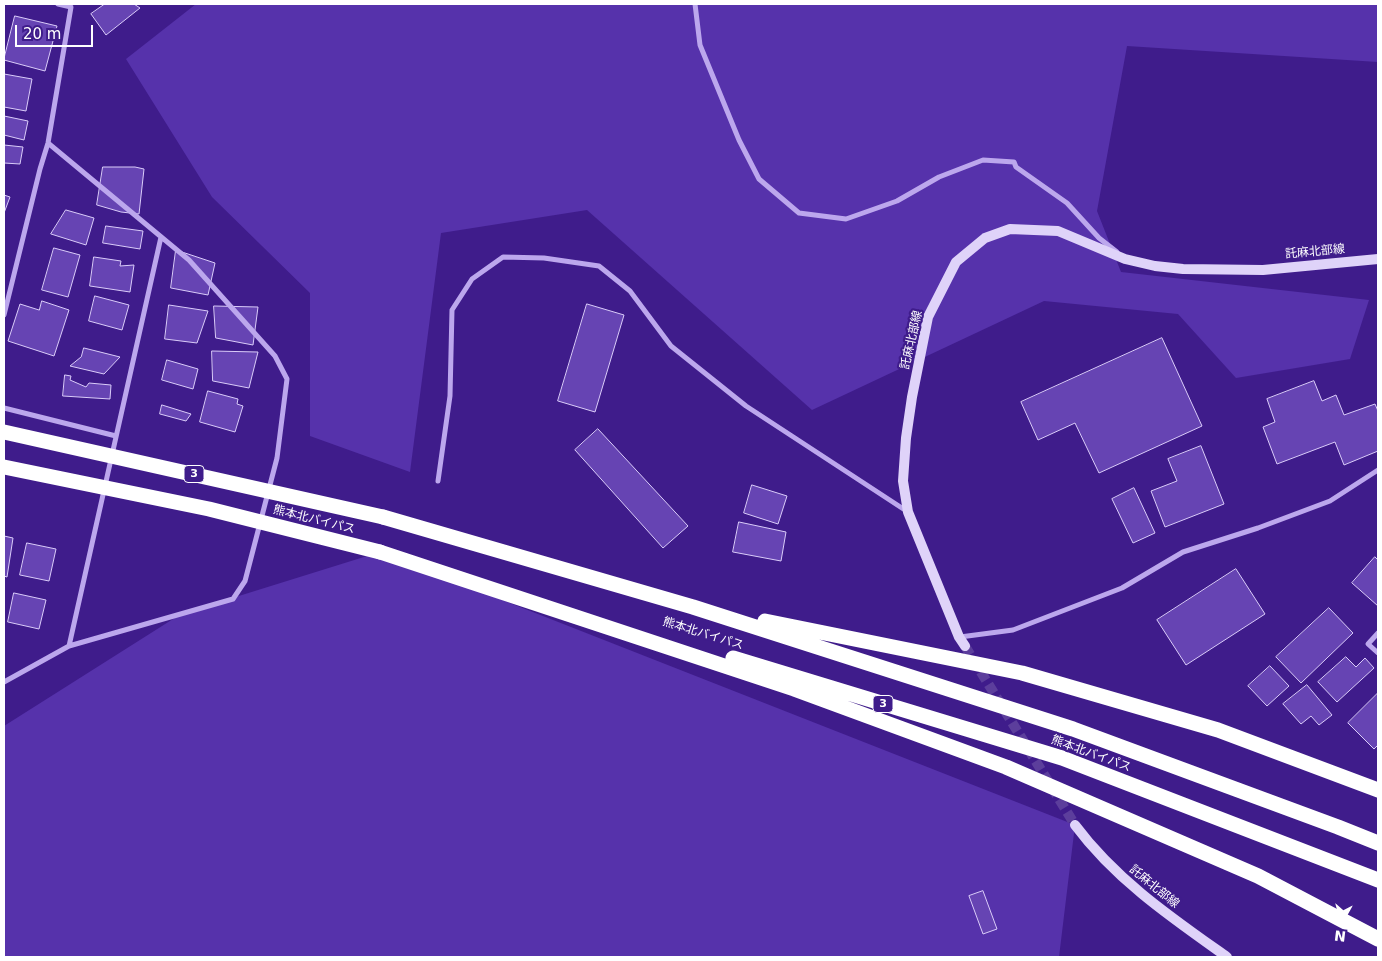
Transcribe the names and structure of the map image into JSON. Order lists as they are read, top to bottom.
{
  "streets": {
    "highway": ["3", "熊本北バイパス"],
    "main road": ["託麻北部線"]
  },
  "scale_bar": "20 m",
  "north": "bottom"
}
